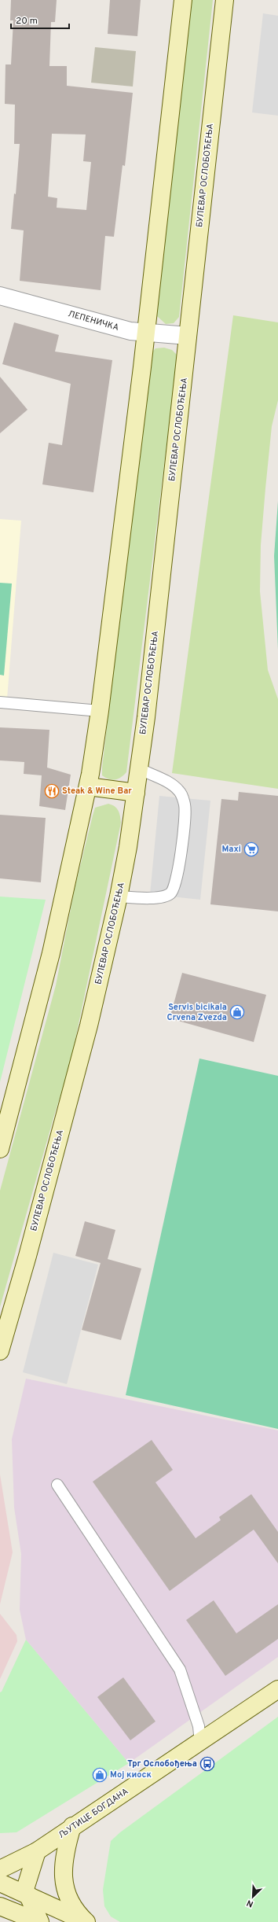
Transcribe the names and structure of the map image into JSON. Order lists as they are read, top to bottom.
{
  "streets": {
    "main road": ["БУЛЕВАР ОСЛОБОЂЕЊА", "ЉУТИЦЕ БОГДАНА"],
    "street": ["ЛЕПЕНИЧКА"]
  },
  "crossings": [
    ["БУЛЕВАР ОСЛОБОЂЕЊА", "ЛЕПЕНИЧКА"]
  ],
  "places": {
    "restaurant": ["Steak & Wine Bar"],
    "supermarket": ["Maxi"],
    "shop": ["Servis bicikala Crvena Zvezda", "Мој киоск"],
    "bus stop": ["Трг Ослобођења"]
  },
  "scale_bar": "20 m",
  "north": "bottom left"
}
